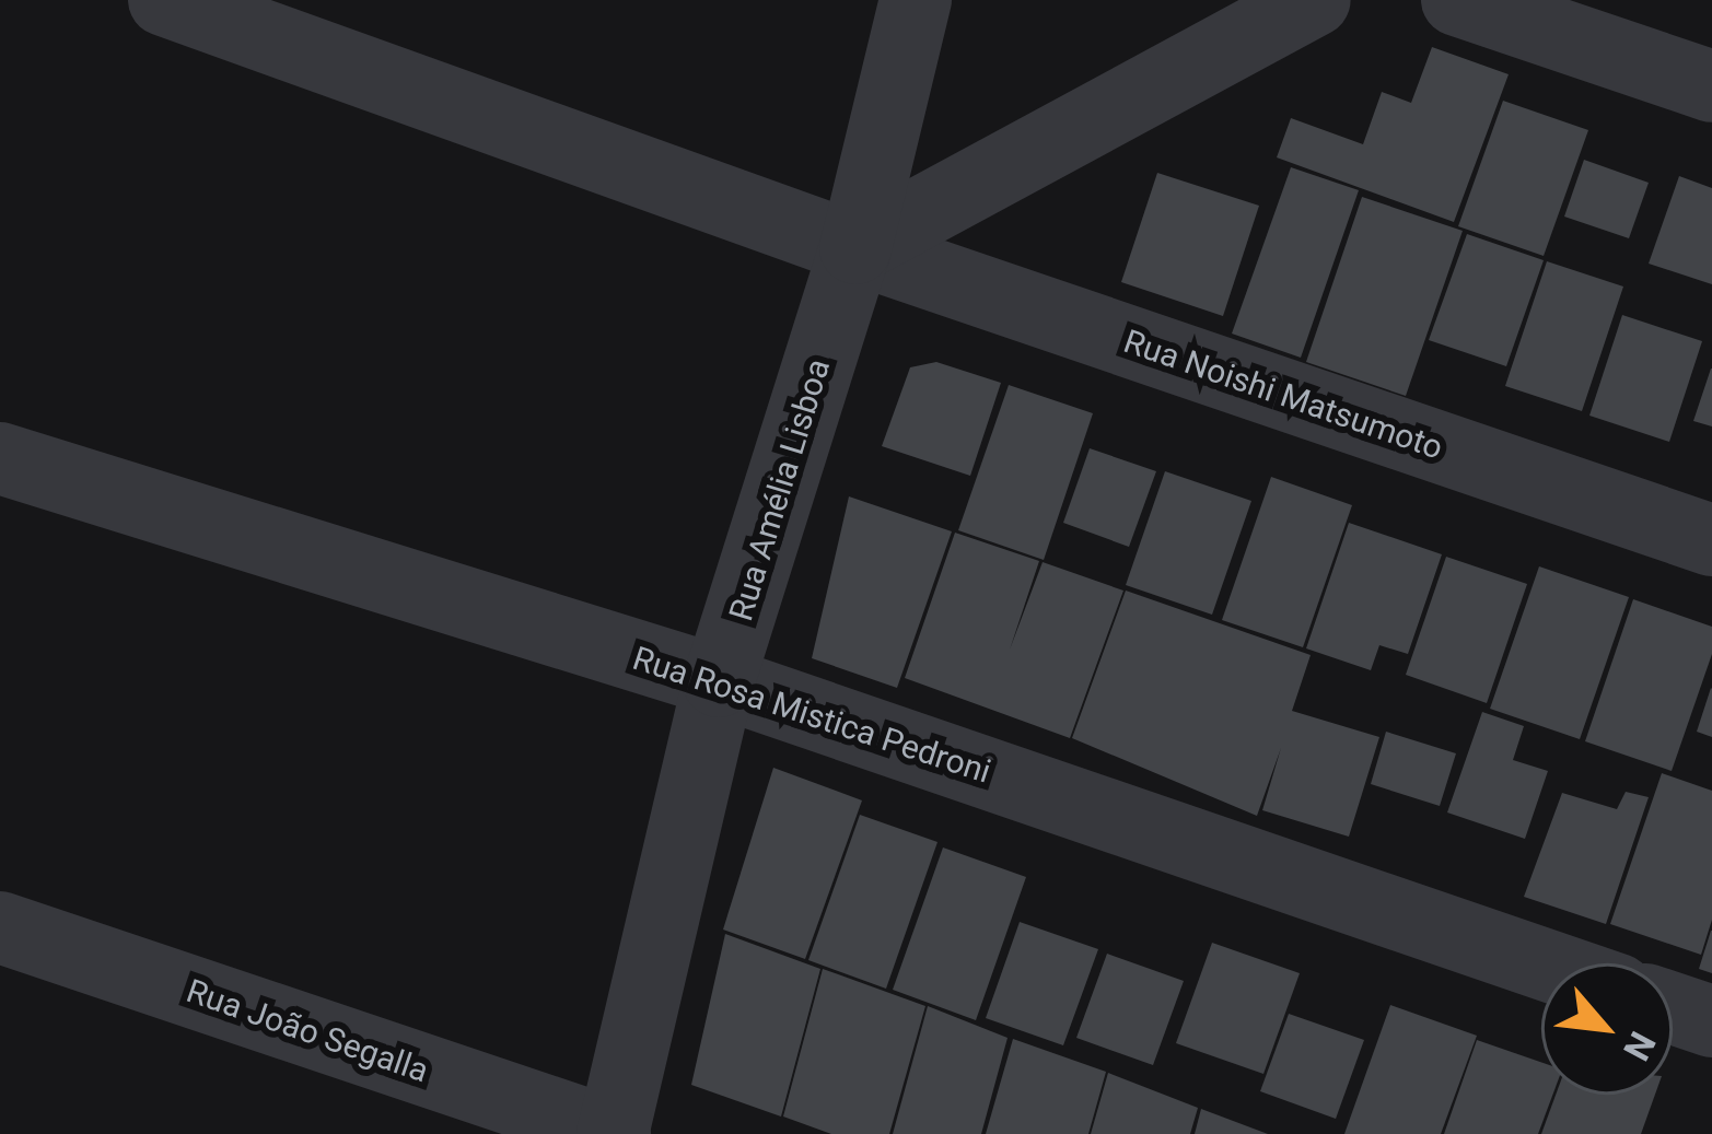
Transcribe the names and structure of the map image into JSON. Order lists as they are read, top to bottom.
{
  "streets": {
    "street": [
      "Rua Noishi Matsumoto",
      "Rua Amélia Lisboa",
      "Rua Rosa Mistica Pedroni",
      "Rua João Segalla"
    ]
  },
  "crossings": [
    ["Rua Noishi Matsumoto", "Rua Amélia Lisboa"],
    ["Rua Amélia Lisboa", "Rua Rosa Mistica Pedroni"],
    ["Rua Amélia Lisboa", "Rua João Segalla"]
  ],
  "north": "bottom right"
}
